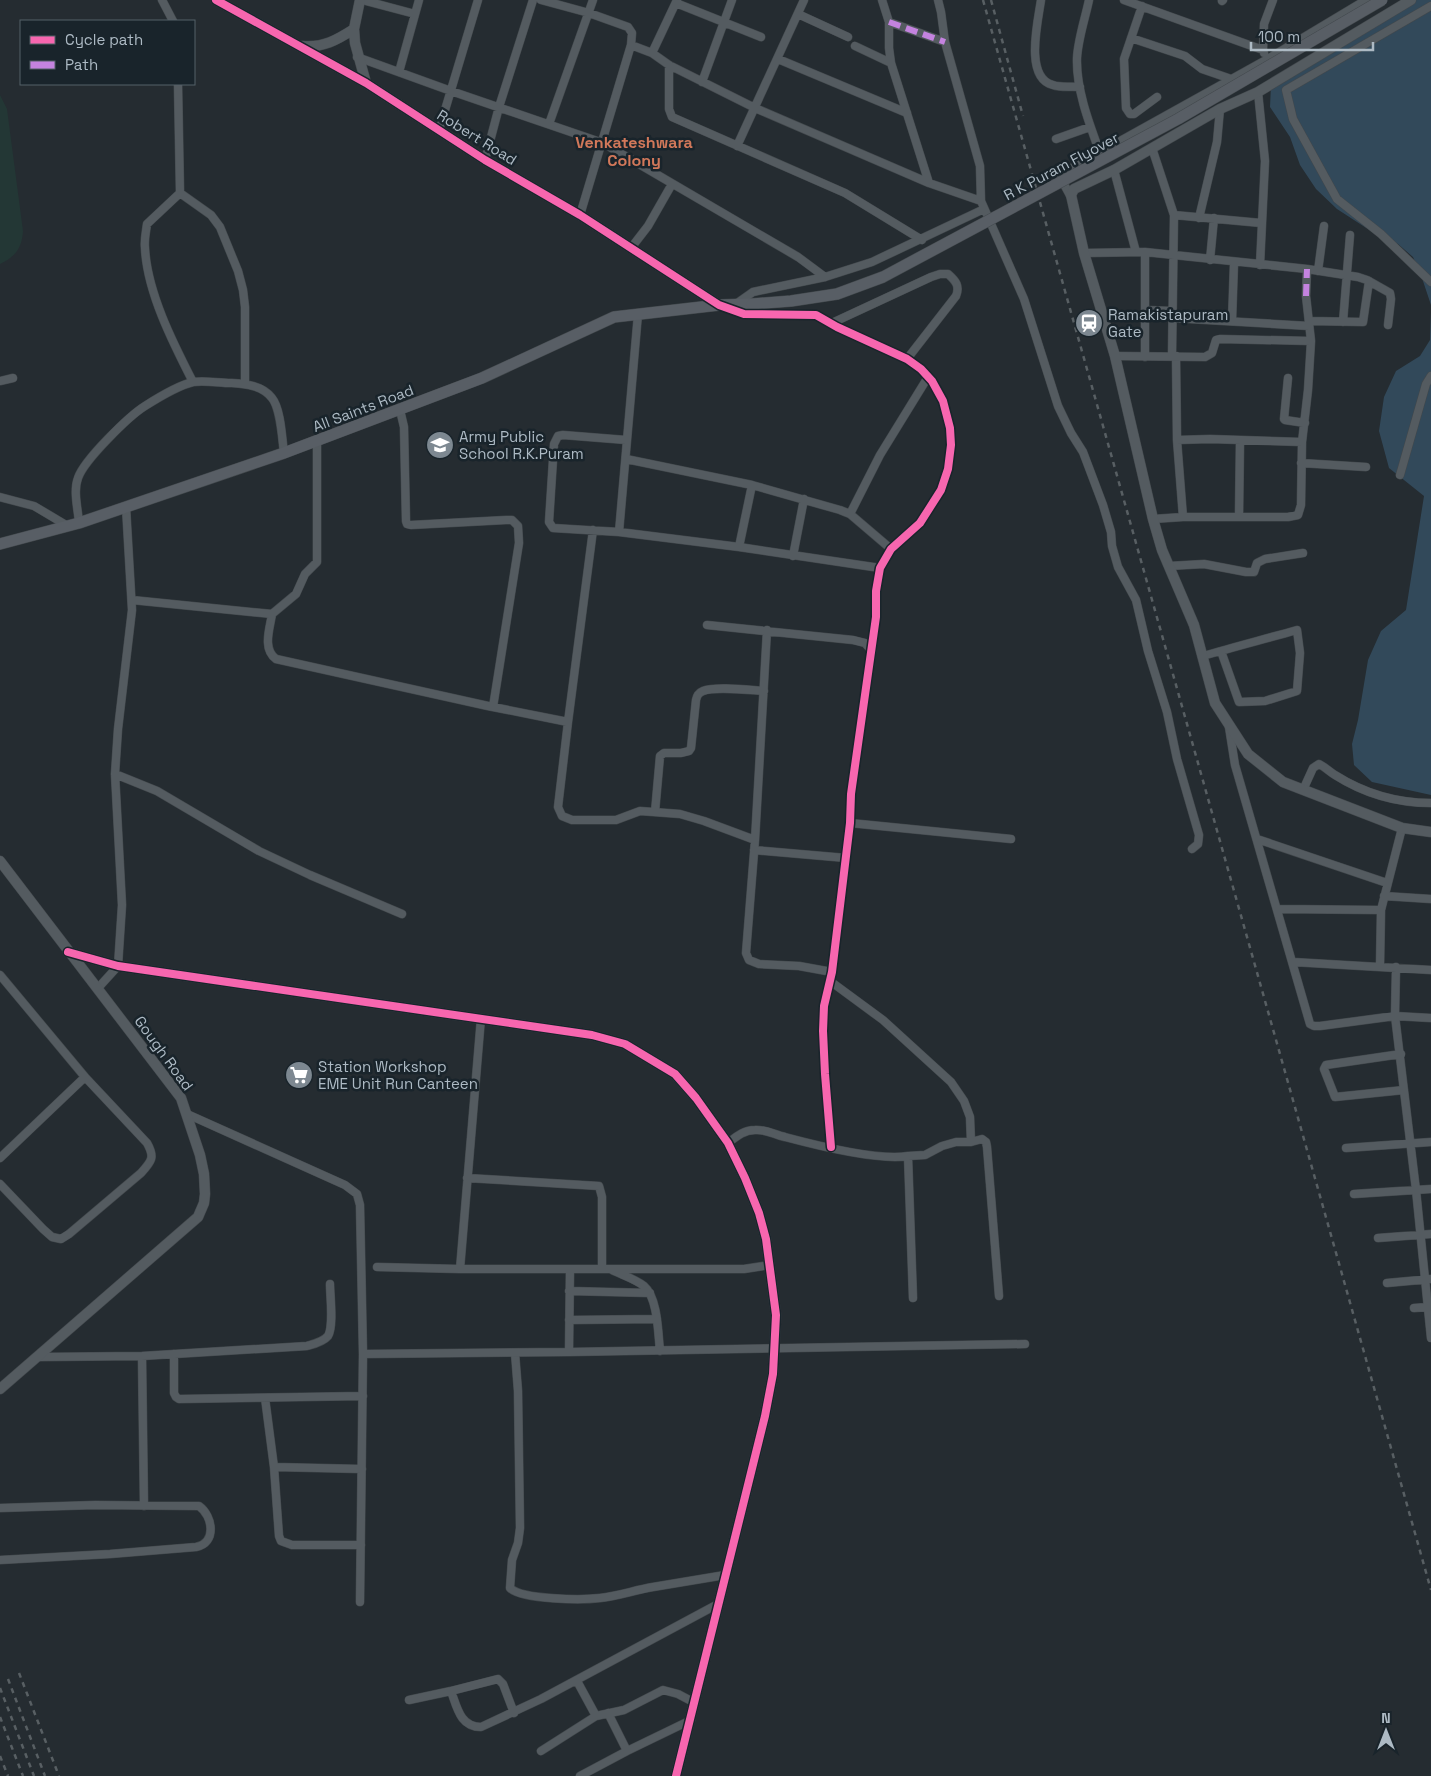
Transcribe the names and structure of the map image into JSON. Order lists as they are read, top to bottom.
{
  "streets": {
    "main road": ["R K Puram Flyover", "All Saints Road"],
    "street": ["Robert Road", "Gough Road"]
  },
  "crossings": [
    ["Robert Road", "All Saints Road"],
    ["R K Puram Flyover", "All Saints Road"]
  ],
  "districts": ["Venkateshwara Colony"],
  "places": {
    "station": ["Ramakistapuram Gate"],
    "school or university": ["Army Public School R.K.Puram"],
    "supermarket": ["Station Workshop EME Unit Run Canteen"]
  },
  "legend": ["Cycle path", "Path"],
  "scale_bar": "100 m",
  "north": "top"
}
